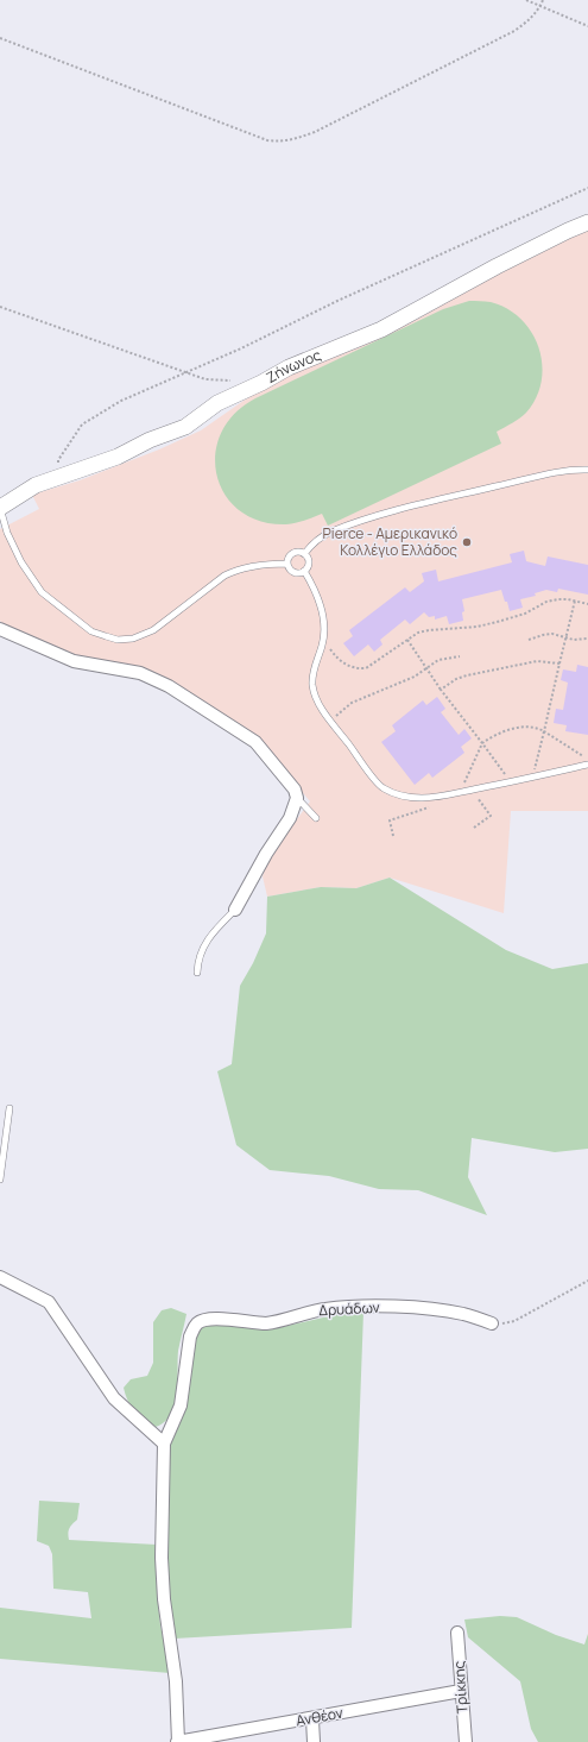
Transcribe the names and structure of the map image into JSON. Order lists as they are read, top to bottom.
{
  "streets": {
    "street": [
      "Ζήνωνος",
      "Δρυάδων",
      "Τρίκκης",
      "Ανθέον"
    ]
  },
  "crossings": [
    ["Τρίκκης", "Ανθέον"]
  ],
  "places": ["Pierce - Αμερικανικό Κολλέγιο Ελλάδος"]
}
